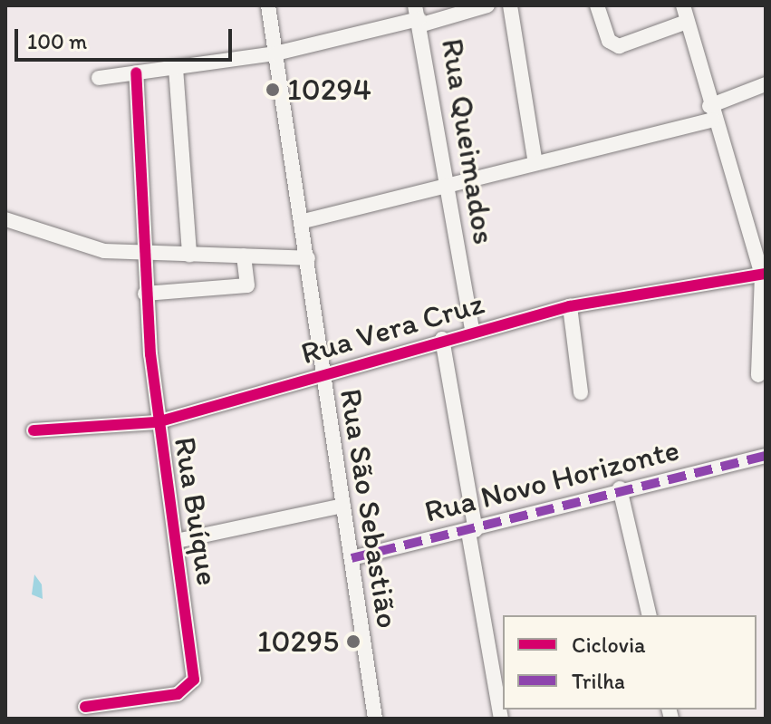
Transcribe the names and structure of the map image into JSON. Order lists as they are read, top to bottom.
{
  "streets": {
    "street": [
      "Rua Queimados",
      "Rua Vera Cruz",
      "Rua Novo Horizonte",
      "Rua São Sebastião",
      "Rua Buíque"
    ]
  },
  "crossings": [
    ["Rua Queimados", "Rua Vera Cruz"],
    ["Rua Vera Cruz", "Rua São Sebastião"],
    ["Rua Vera Cruz", "Rua Buíque"],
    ["Rua Novo Horizonte", "Rua São Sebastião"]
  ],
  "places": ["10294", "10295"],
  "legend": ["Ciclovia", "Trilha"],
  "scale_bar": "100 m"
}
